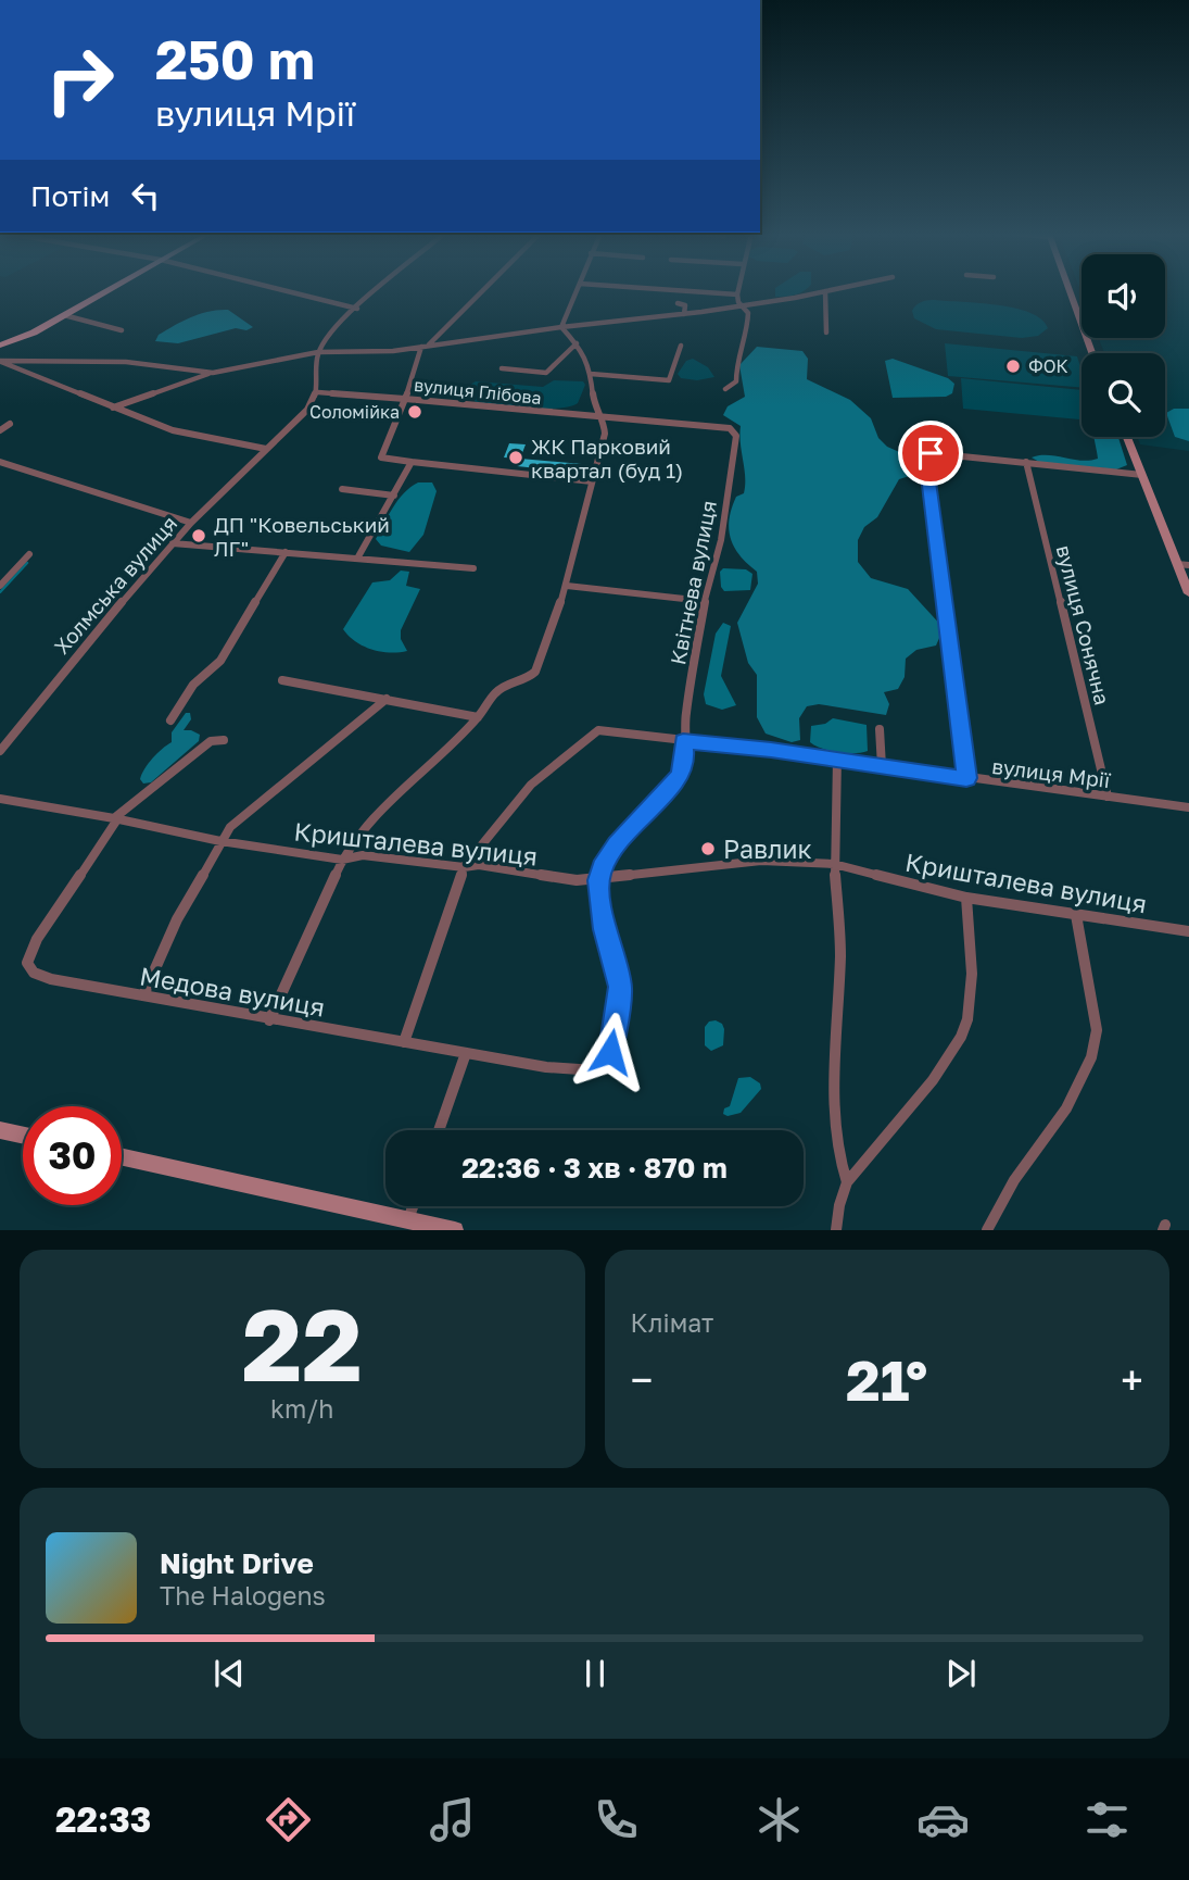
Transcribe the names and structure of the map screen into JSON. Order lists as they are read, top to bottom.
{
  "streets": {
    "street": [
      "вулиця Глібова",
      "Квітнева вулиця",
      "Холмська вулиця",
      "вулиця Сонячна",
      "вулиця Мрії",
      "Кришталева вулиця",
      "Медова вулиця"
    ]
  },
  "crossings": [
    ["вулиця Глібова", "Квітнева вулиця"],
    ["Квітнева вулиця", "вулиця Мрії"],
    ["Квітнева вулиця", "Кришталева вулиця"],
    ["Квітнева вулиця", "Медова вулиця"],
    ["вулиця Сонячна", "вулиця Мрії"],
    ["вулиця Мрії", "Кришталева вулиця"],
    ["Кришталева вулиця", "Медова вулиця"]
  ],
  "places": [
    "ФОК",
    "Соломійка",
    "ЖК Парковий квартал (буд 1)",
    "ДП \"Ковельський ЛГ\"",
    "Равлик"
  ],
  "page": {
    "turn": ["250 m", "вулиця Мрії"],
    "then": "Потім",
    "limit": "30",
    "trip": "22:36 · 3 хв · 870 m",
    "tile": [
      ["22", "km/h"],
      "Клімат"
    ],
    "heat": ["−", "21°", "+"],
    "song": ["Night Drive", "The Halogens"],
    "tabs": "22:33"
  }
}
